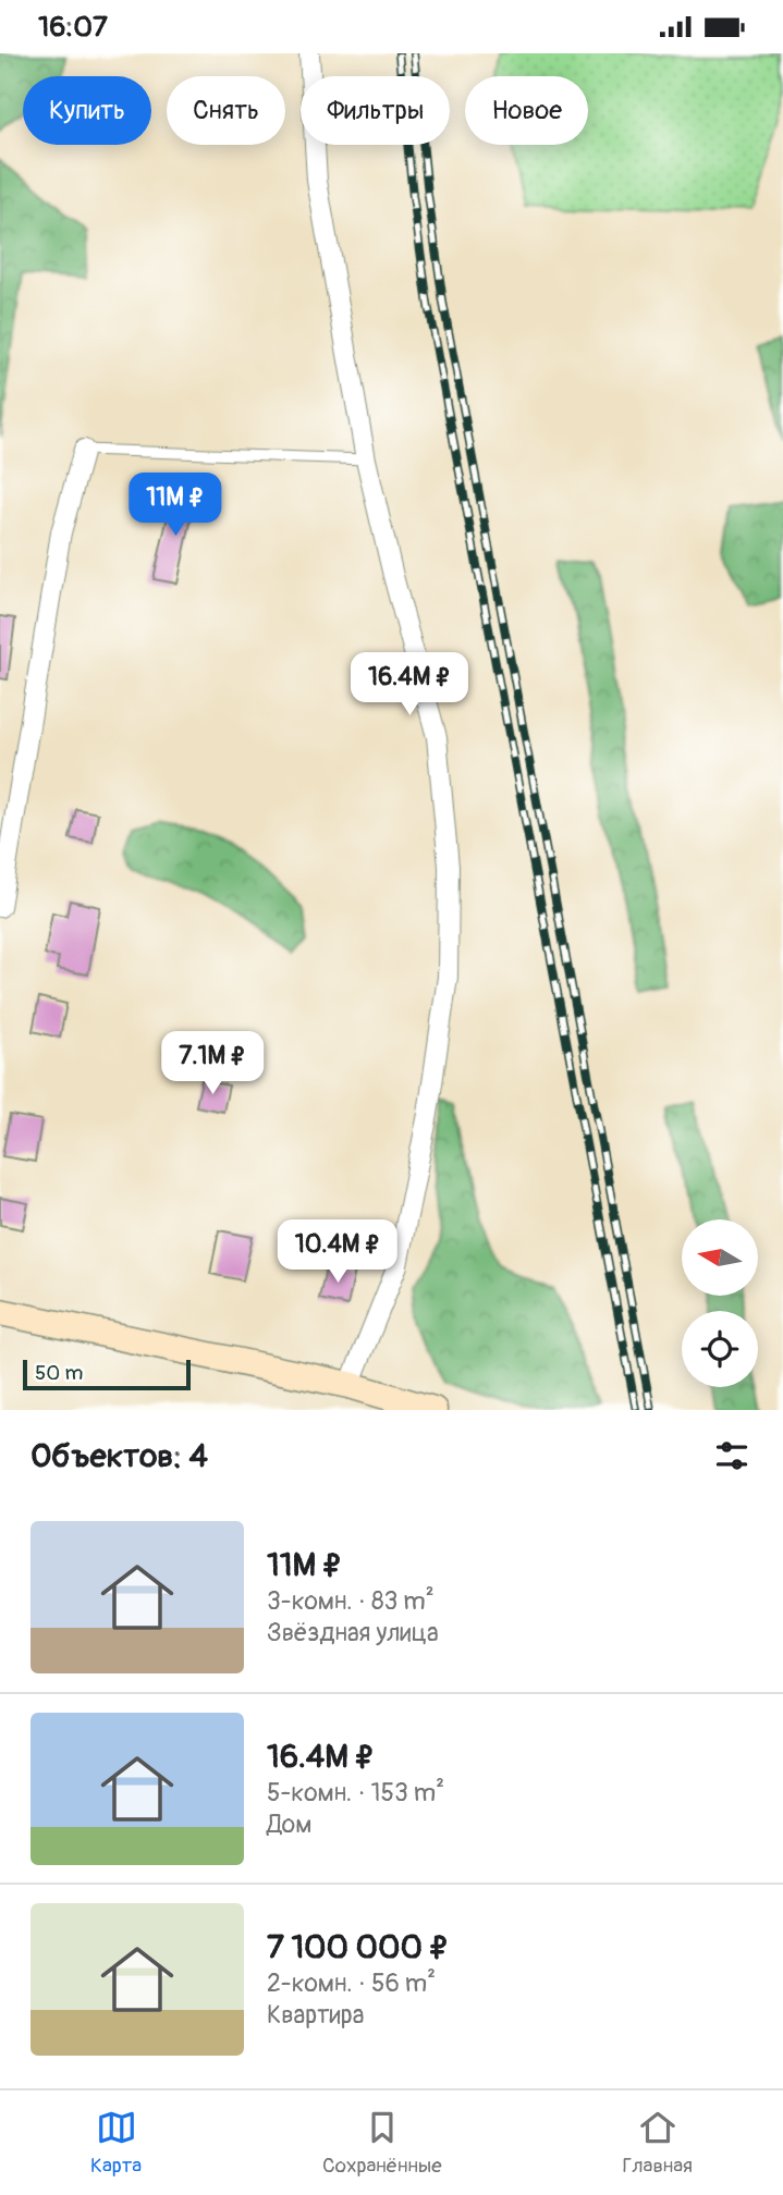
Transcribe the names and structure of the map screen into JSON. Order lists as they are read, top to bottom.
{
  "scale_bar": "50 m",
  "north": "left",
  "page": {
    "status": "16:07",
    "chip": [
      "Купить",
      "Снять",
      "Фильтры",
      "Новое"
    ],
    "price": [
      "11M ₽",
      "16.4M ₽",
      "7.1M ₽",
      "10.4M ₽"
    ],
    "scale": "50 m",
    "heading": "Объектов: 4",
    "list": [
      {
        "name": "11M ₽",
        "note": "3-комн. · 83 m² · Звёздная улица"
      },
      {
        "name": "16.4M ₽",
        "note": "5-комн. · 153 m² · Дом"
      },
      {
        "name": "7 100 000 ₽",
        "note": "2-комн. · 56 m² · Квартира"
      }
    ],
    "tabs": ["Карта", "Сохранённые", "Главная"]
  }
}
